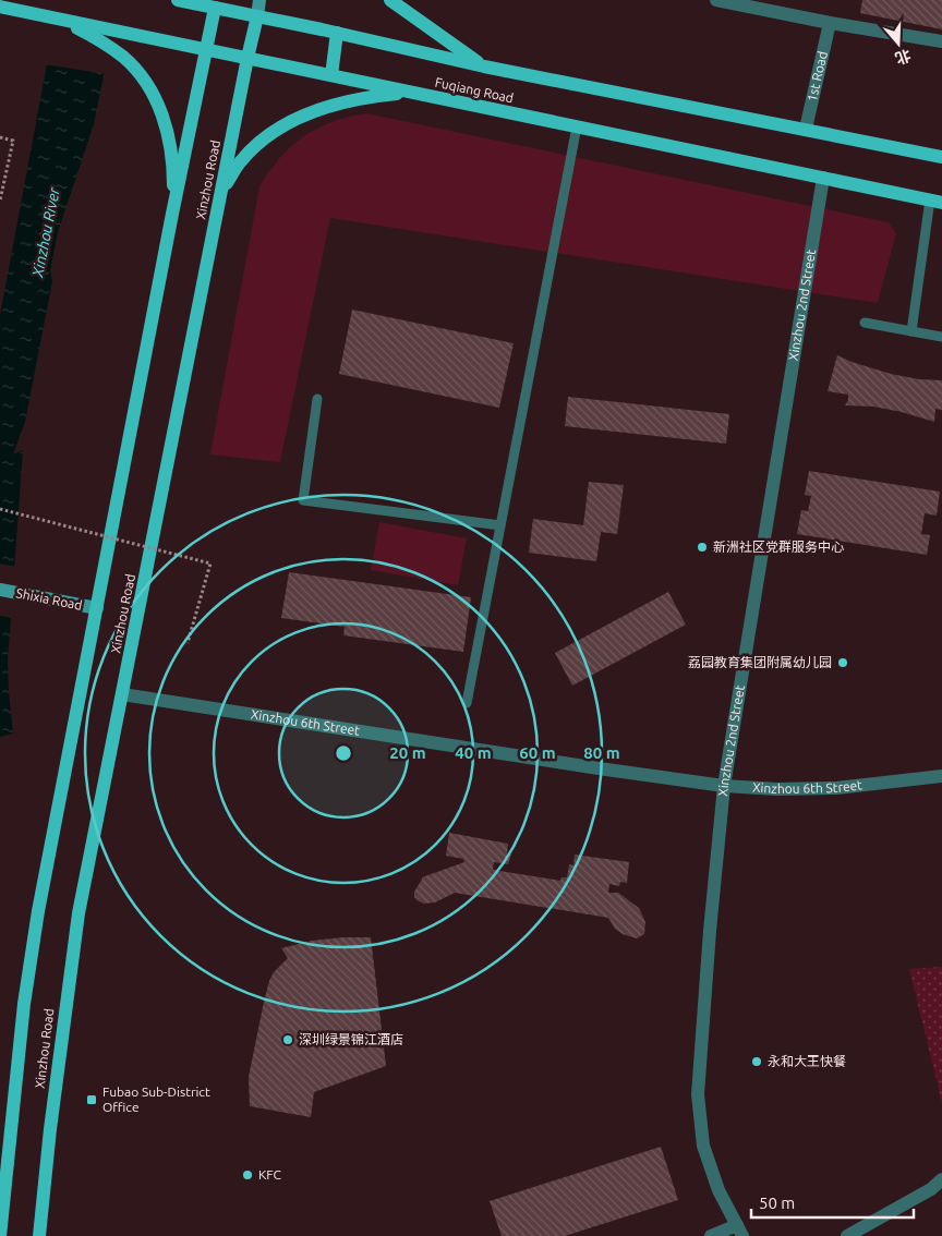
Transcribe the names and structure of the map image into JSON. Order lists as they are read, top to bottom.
{
  "streets": {
    "main road": ["Fuqiang Road", "Xinzhou Road"],
    "street": [
      "1st Road",
      "Xinzhou 2nd Street",
      "Shixia Road",
      "Xinzhou 6th Street"
    ]
  },
  "crossings": [
    ["1st Road", "Fuqiang Road"],
    ["Fuqiang Road", "Xinzhou Road"],
    ["Fuqiang Road", "Xinzhou 2nd Street"],
    ["Xinzhou Road", "Shixia Road"],
    ["Xinzhou Road", "Xinzhou 6th Street"],
    ["Xinzhou 2nd Street", "Xinzhou 6th Street"]
  ],
  "water": ["Xinzhou River"],
  "places": {
    "other": [
      "新洲社区党群服务中心",
      "荔园教育集团附属幼儿园",
      "深圳绿景锦江酒店",
      "永和大王快餐",
      "KFC"
    ],
    "transit": ["Fubao Sub-District Office"]
  },
  "scale_bar": "50 m",
  "north": "bottom",
  "rings": [
    "20 m",
    "40 m",
    "60 m",
    "80 m"
  ]
}
